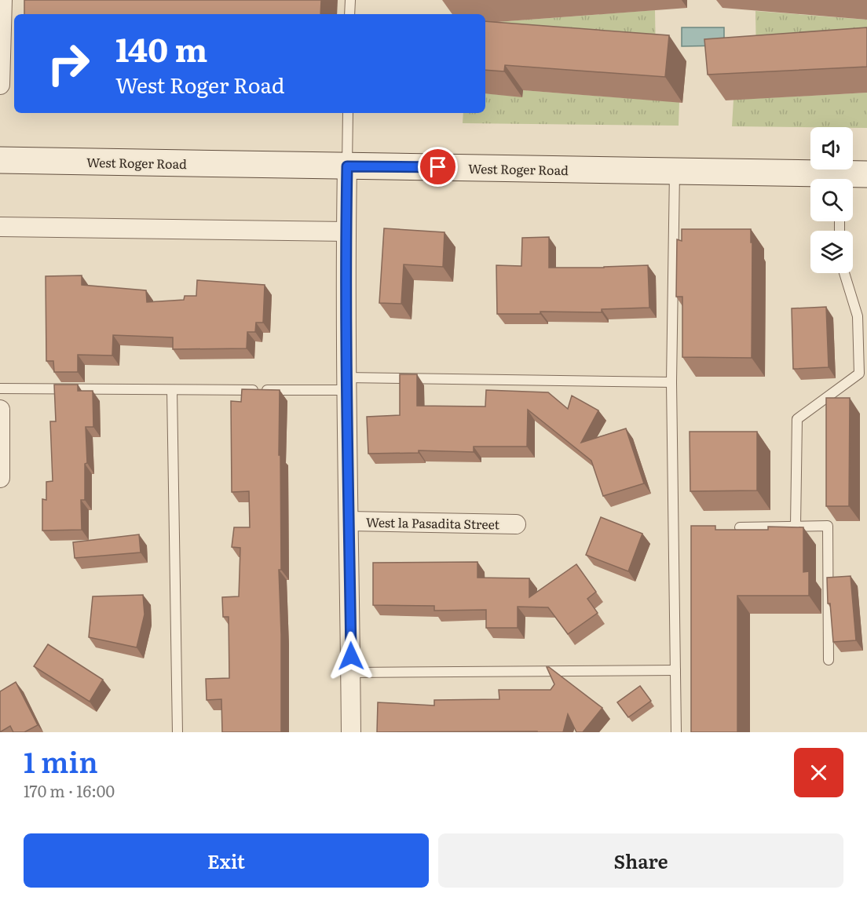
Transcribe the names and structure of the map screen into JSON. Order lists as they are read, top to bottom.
{
  "streets": {
    "street": ["West Roger Road", "West la Pasadita Street"]
  },
  "page": {
    "turn": ["140 m", "West Roger Road"],
    "heading": ["1 min", "170 m · 16:00"],
    "buttons": ["Exit", "Share"]
  }
}
